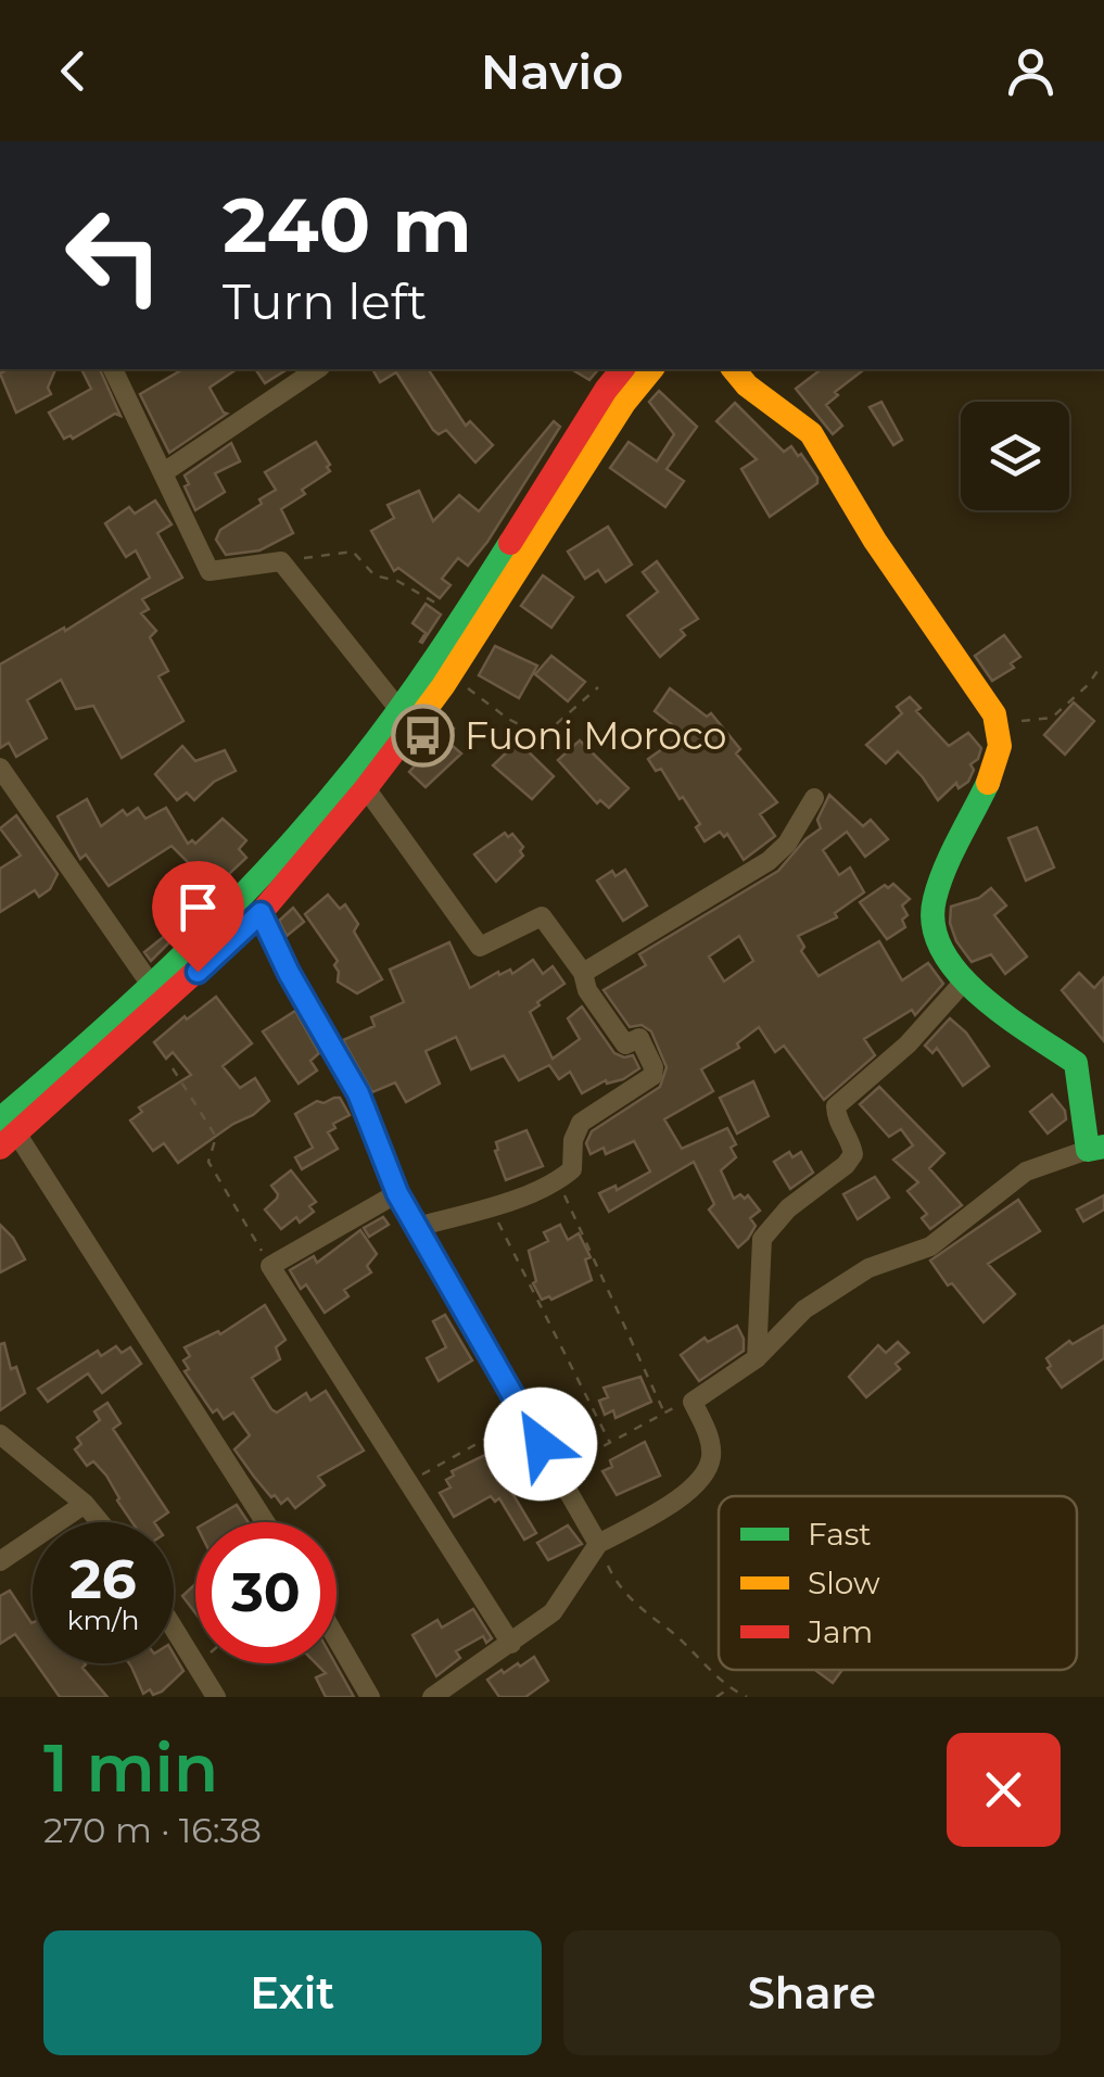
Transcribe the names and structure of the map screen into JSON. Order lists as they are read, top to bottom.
{
  "places": {
    "bus stop": ["Fuoni Moroco"]
  },
  "legend": ["Fast", "Slow", "Jam"],
  "page": {
    "header": "Navio",
    "turn": ["240 m", "Turn left"],
    "speed": "26 km/h",
    "limit": "30",
    "heading": ["1 min", "270 m · 16:38"],
    "buttons": ["Exit", "Share"]
  }
}
